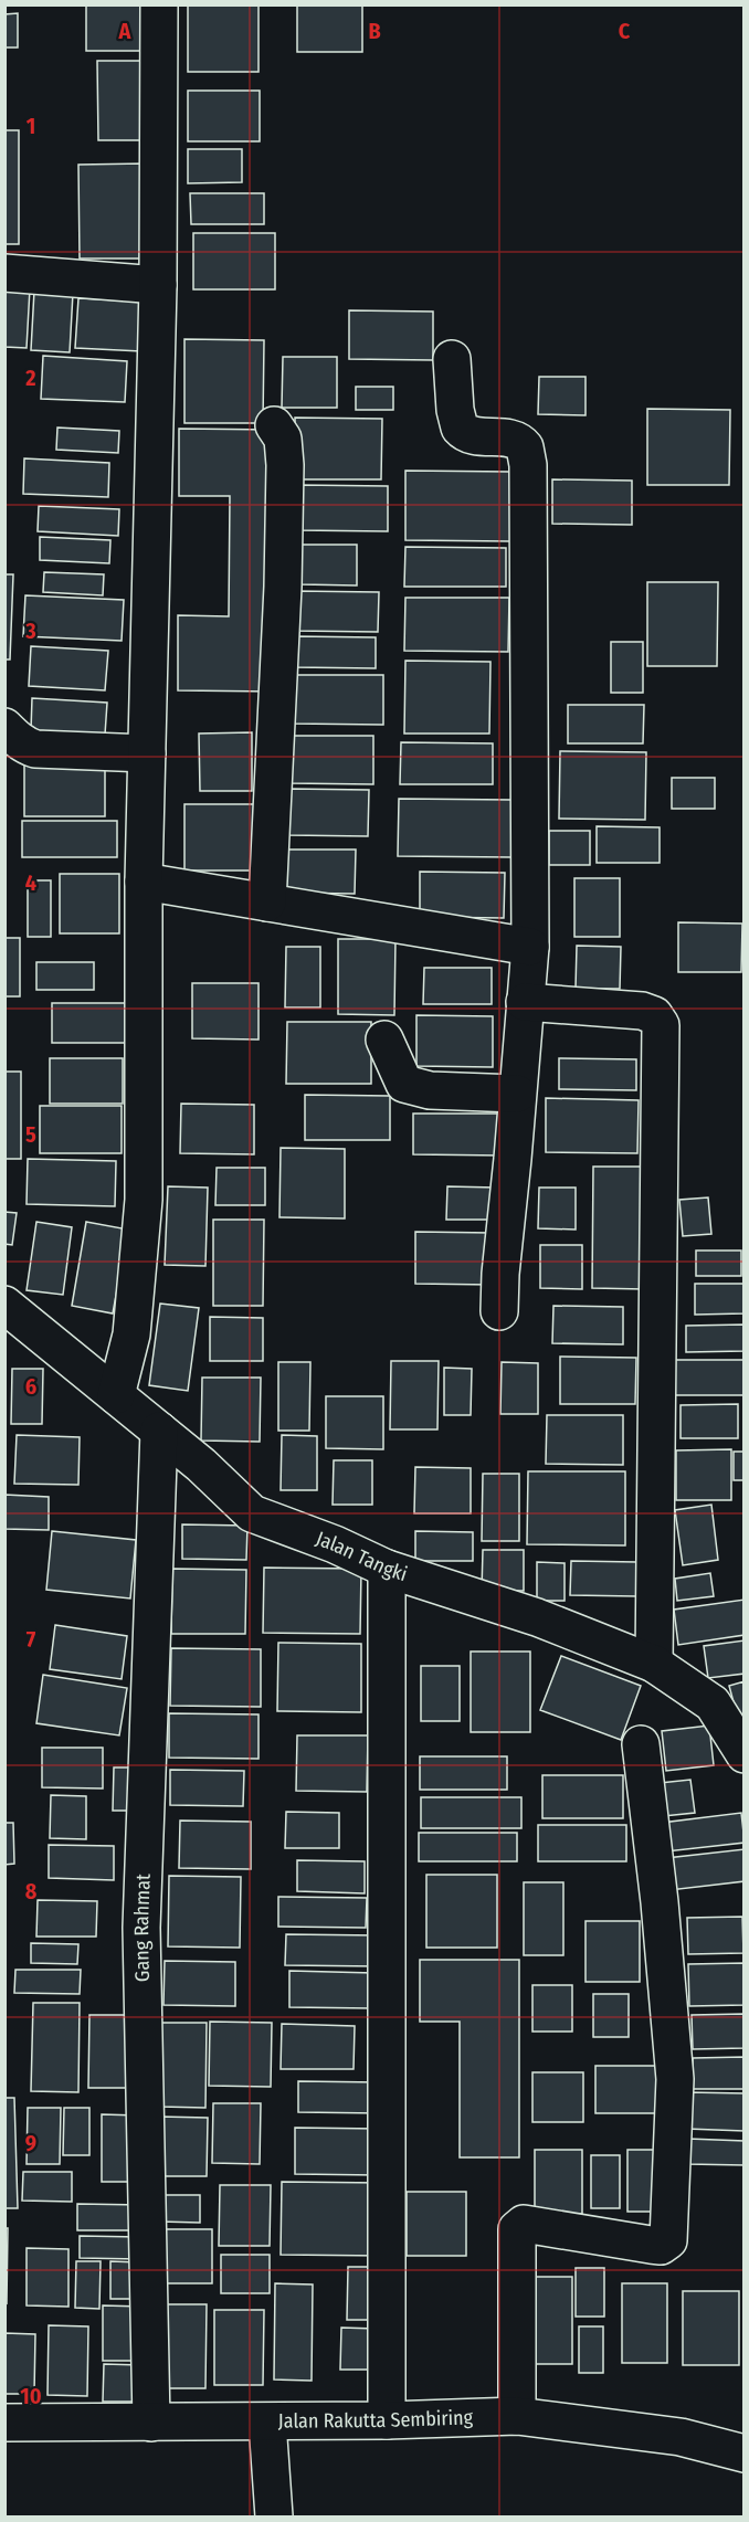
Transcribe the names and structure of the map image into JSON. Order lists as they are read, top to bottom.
{
  "streets": {
    "street": ["Jalan Tangki", "Gang Rahmat", "Jalan Rakutta Sembiring"]
  },
  "crossings": [
    ["Jalan Tangki", "Gang Rahmat"],
    ["Gang Rahmat", "Jalan Rakutta Sembiring"]
  ],
  "grid": {
    "columns": ["A", "B", "C"],
    "rows": [
      "1",
      "2",
      "3",
      "4",
      "5",
      "6",
      "7",
      "8",
      "9",
      "10"
    ]
  }
}
